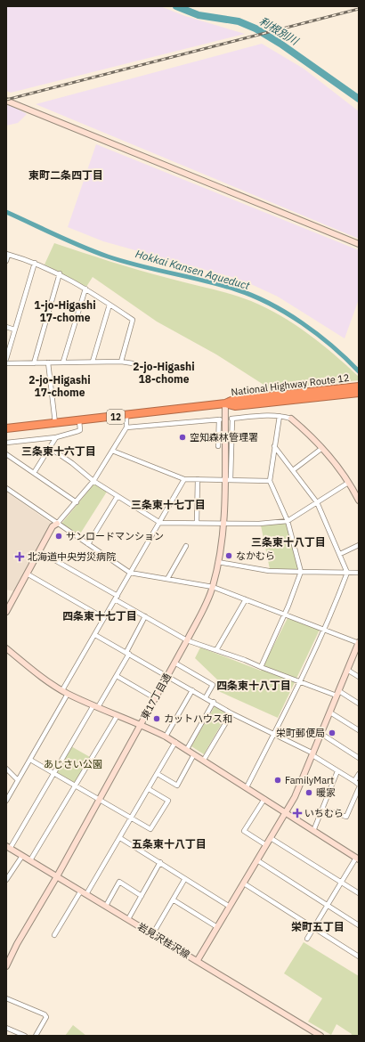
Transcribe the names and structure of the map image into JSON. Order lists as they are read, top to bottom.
{
  "streets": {
    "highway": ["National Highway Route 12", "12"],
    "street": ["東17丁目通", "岩見沢桂沢線"]
  },
  "crossings": [
    ["National Highway Route 12", "東17丁目通"],
    ["東17丁目通", "岩見沢桂沢線"]
  ],
  "districts": [
    "東町二条四丁目",
    "1-jo-Higashi 17-chome",
    "2-jo-Higashi 18-chome",
    "2-jo-Higashi 17-chome",
    "三条東十六丁目",
    "三条東十七丁目",
    "三条東十八丁目",
    "四条東十七丁目",
    "四条東十八丁目",
    "五条東十八丁目",
    "栄町五丁目"
  ],
  "water": ["利根別川", "Hokkai Kansen Aqueduct"],
  "parks": ["あじさい公園"],
  "places": {
    "other": [
      "空知森林管理署",
      "サンロードマンション",
      "なかむら",
      "カットハウス和",
      "栄町郵便局",
      "FamilyMart",
      "暖家"
    ],
    "health": ["北海道中央労災病院", "いちむら"]
  }
}
